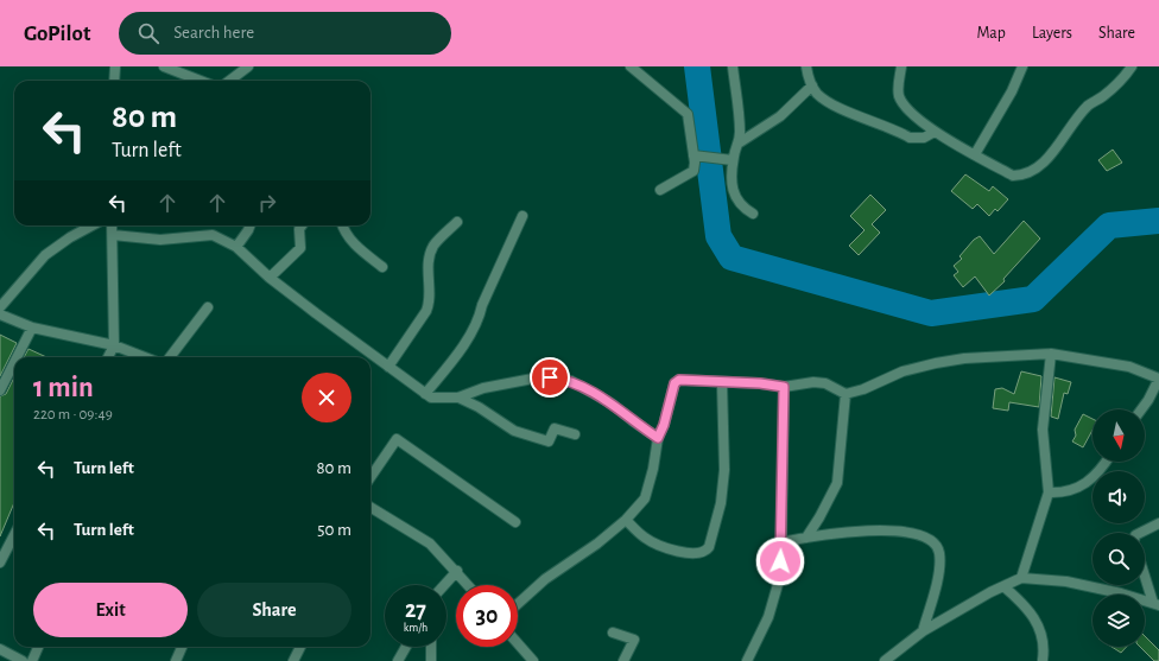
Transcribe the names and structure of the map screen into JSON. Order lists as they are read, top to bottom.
{
  "north": "bottom",
  "page": {
    "header": "GoPilot",
    "search": "Search here",
    "nav": ["Map", "Layers", "Share"],
    "turn": ["80 m", "Turn left"],
    "heading": ["1 min", "220 m · 09:49"],
    "list": [
      {
        "name": "Turn left",
        "value": "80 m"
      },
      {
        "name": "Turn left",
        "value": "50 m"
      }
    ],
    "buttons": ["Exit", "Share"],
    "speed": "27 km/h",
    "limit": "30"
  }
}
